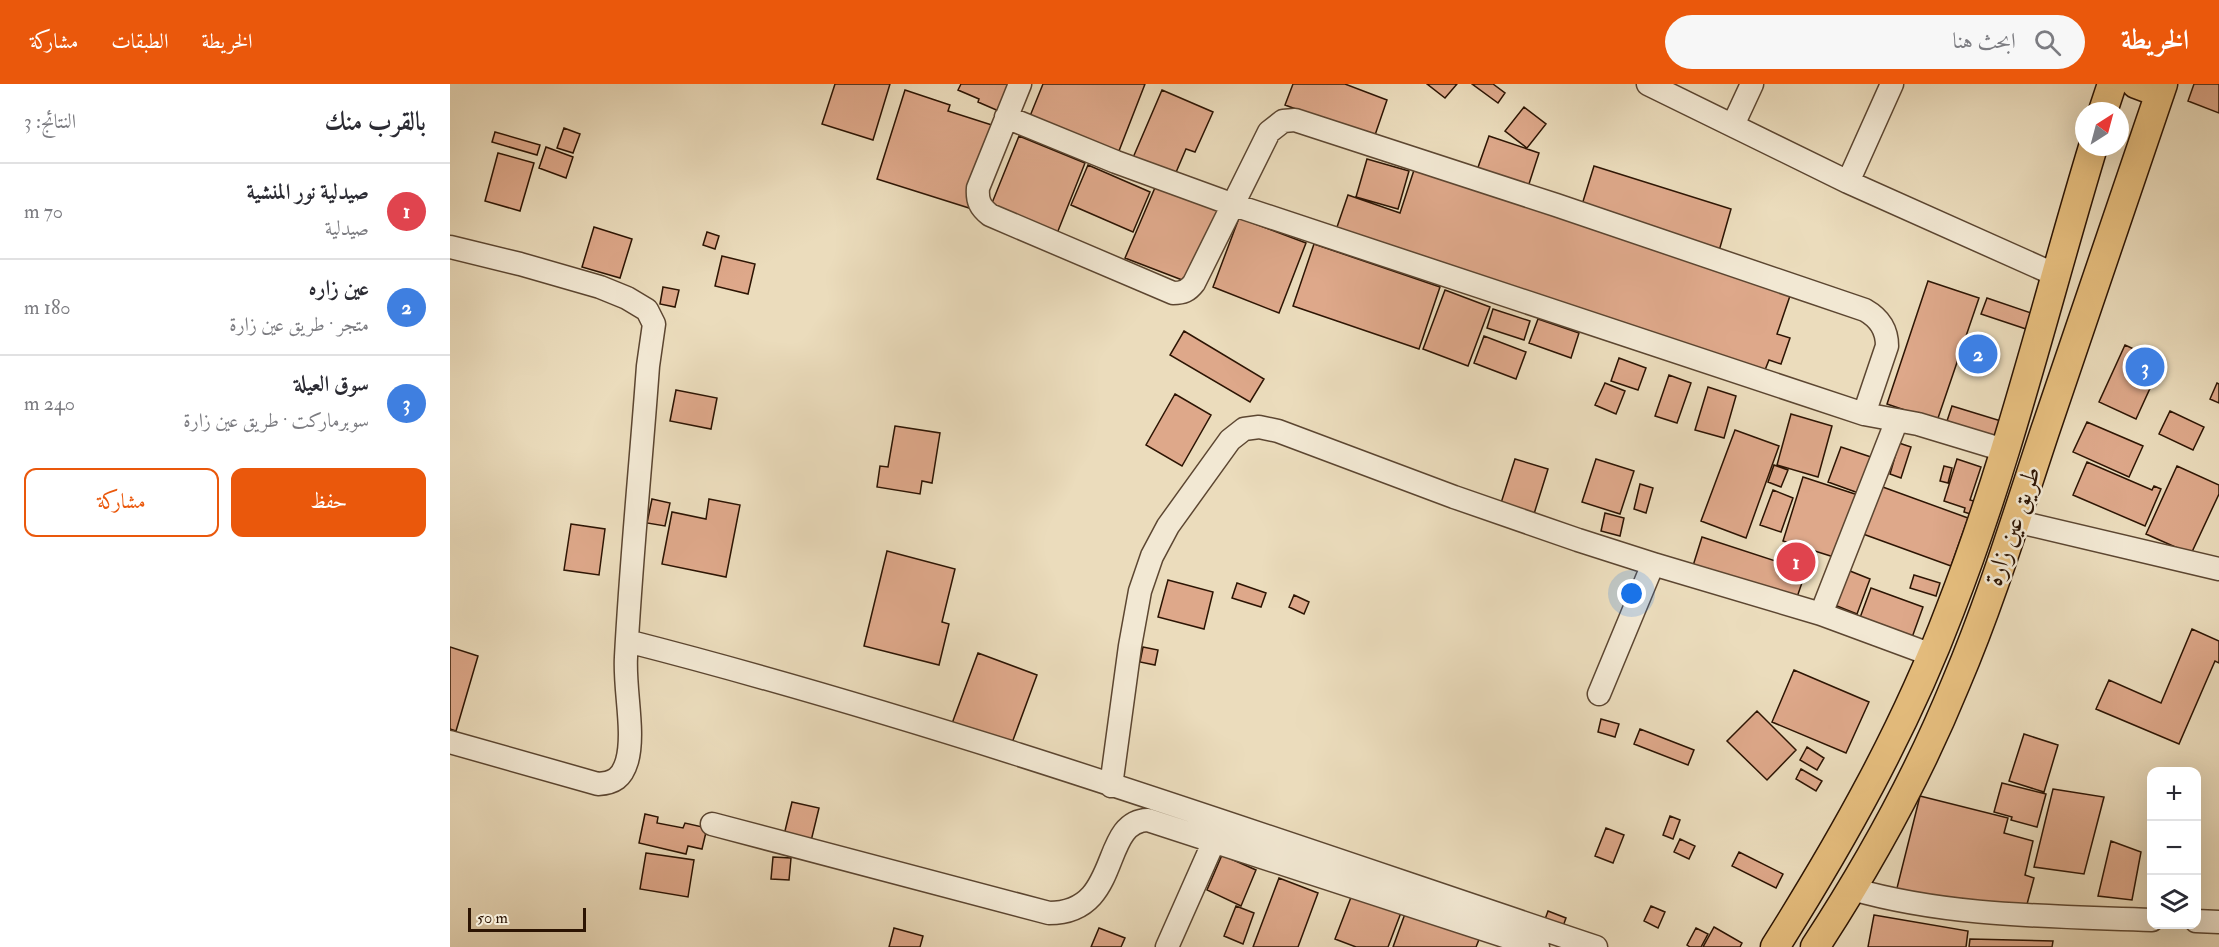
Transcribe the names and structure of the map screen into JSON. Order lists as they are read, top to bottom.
{
  "streets": {
    "main road": ["طريق عين زارة"]
  },
  "scale_bar": "50 m",
  "north": "top right",
  "page": {
    "header": "الخريطة",
    "search": "ابحث هنا",
    "nav": ["الخريطة", "الطبقات", "مشاركة"],
    "heading": ["بالقرب منك", "النتائج: 3"],
    "list": [
      {
        "mark": "1",
        "name": "صيدلية نور المنشية",
        "note": "صيدلية",
        "value": "70 m"
      },
      {
        "mark": "2",
        "name": "عين زاره",
        "note": "متجر · طريق عين زارة",
        "value": "180 m"
      },
      {
        "mark": "3",
        "name": "سوق العيلة",
        "note": "سوبرماركت · طريق عين زارة",
        "value": "240 m"
      }
    ],
    "pins": ["2", "3", "1"],
    "buttons": ["حفظ", "مشاركة"],
    "map_buttons": ["+", "−"],
    "scale": "50 m"
  }
}
